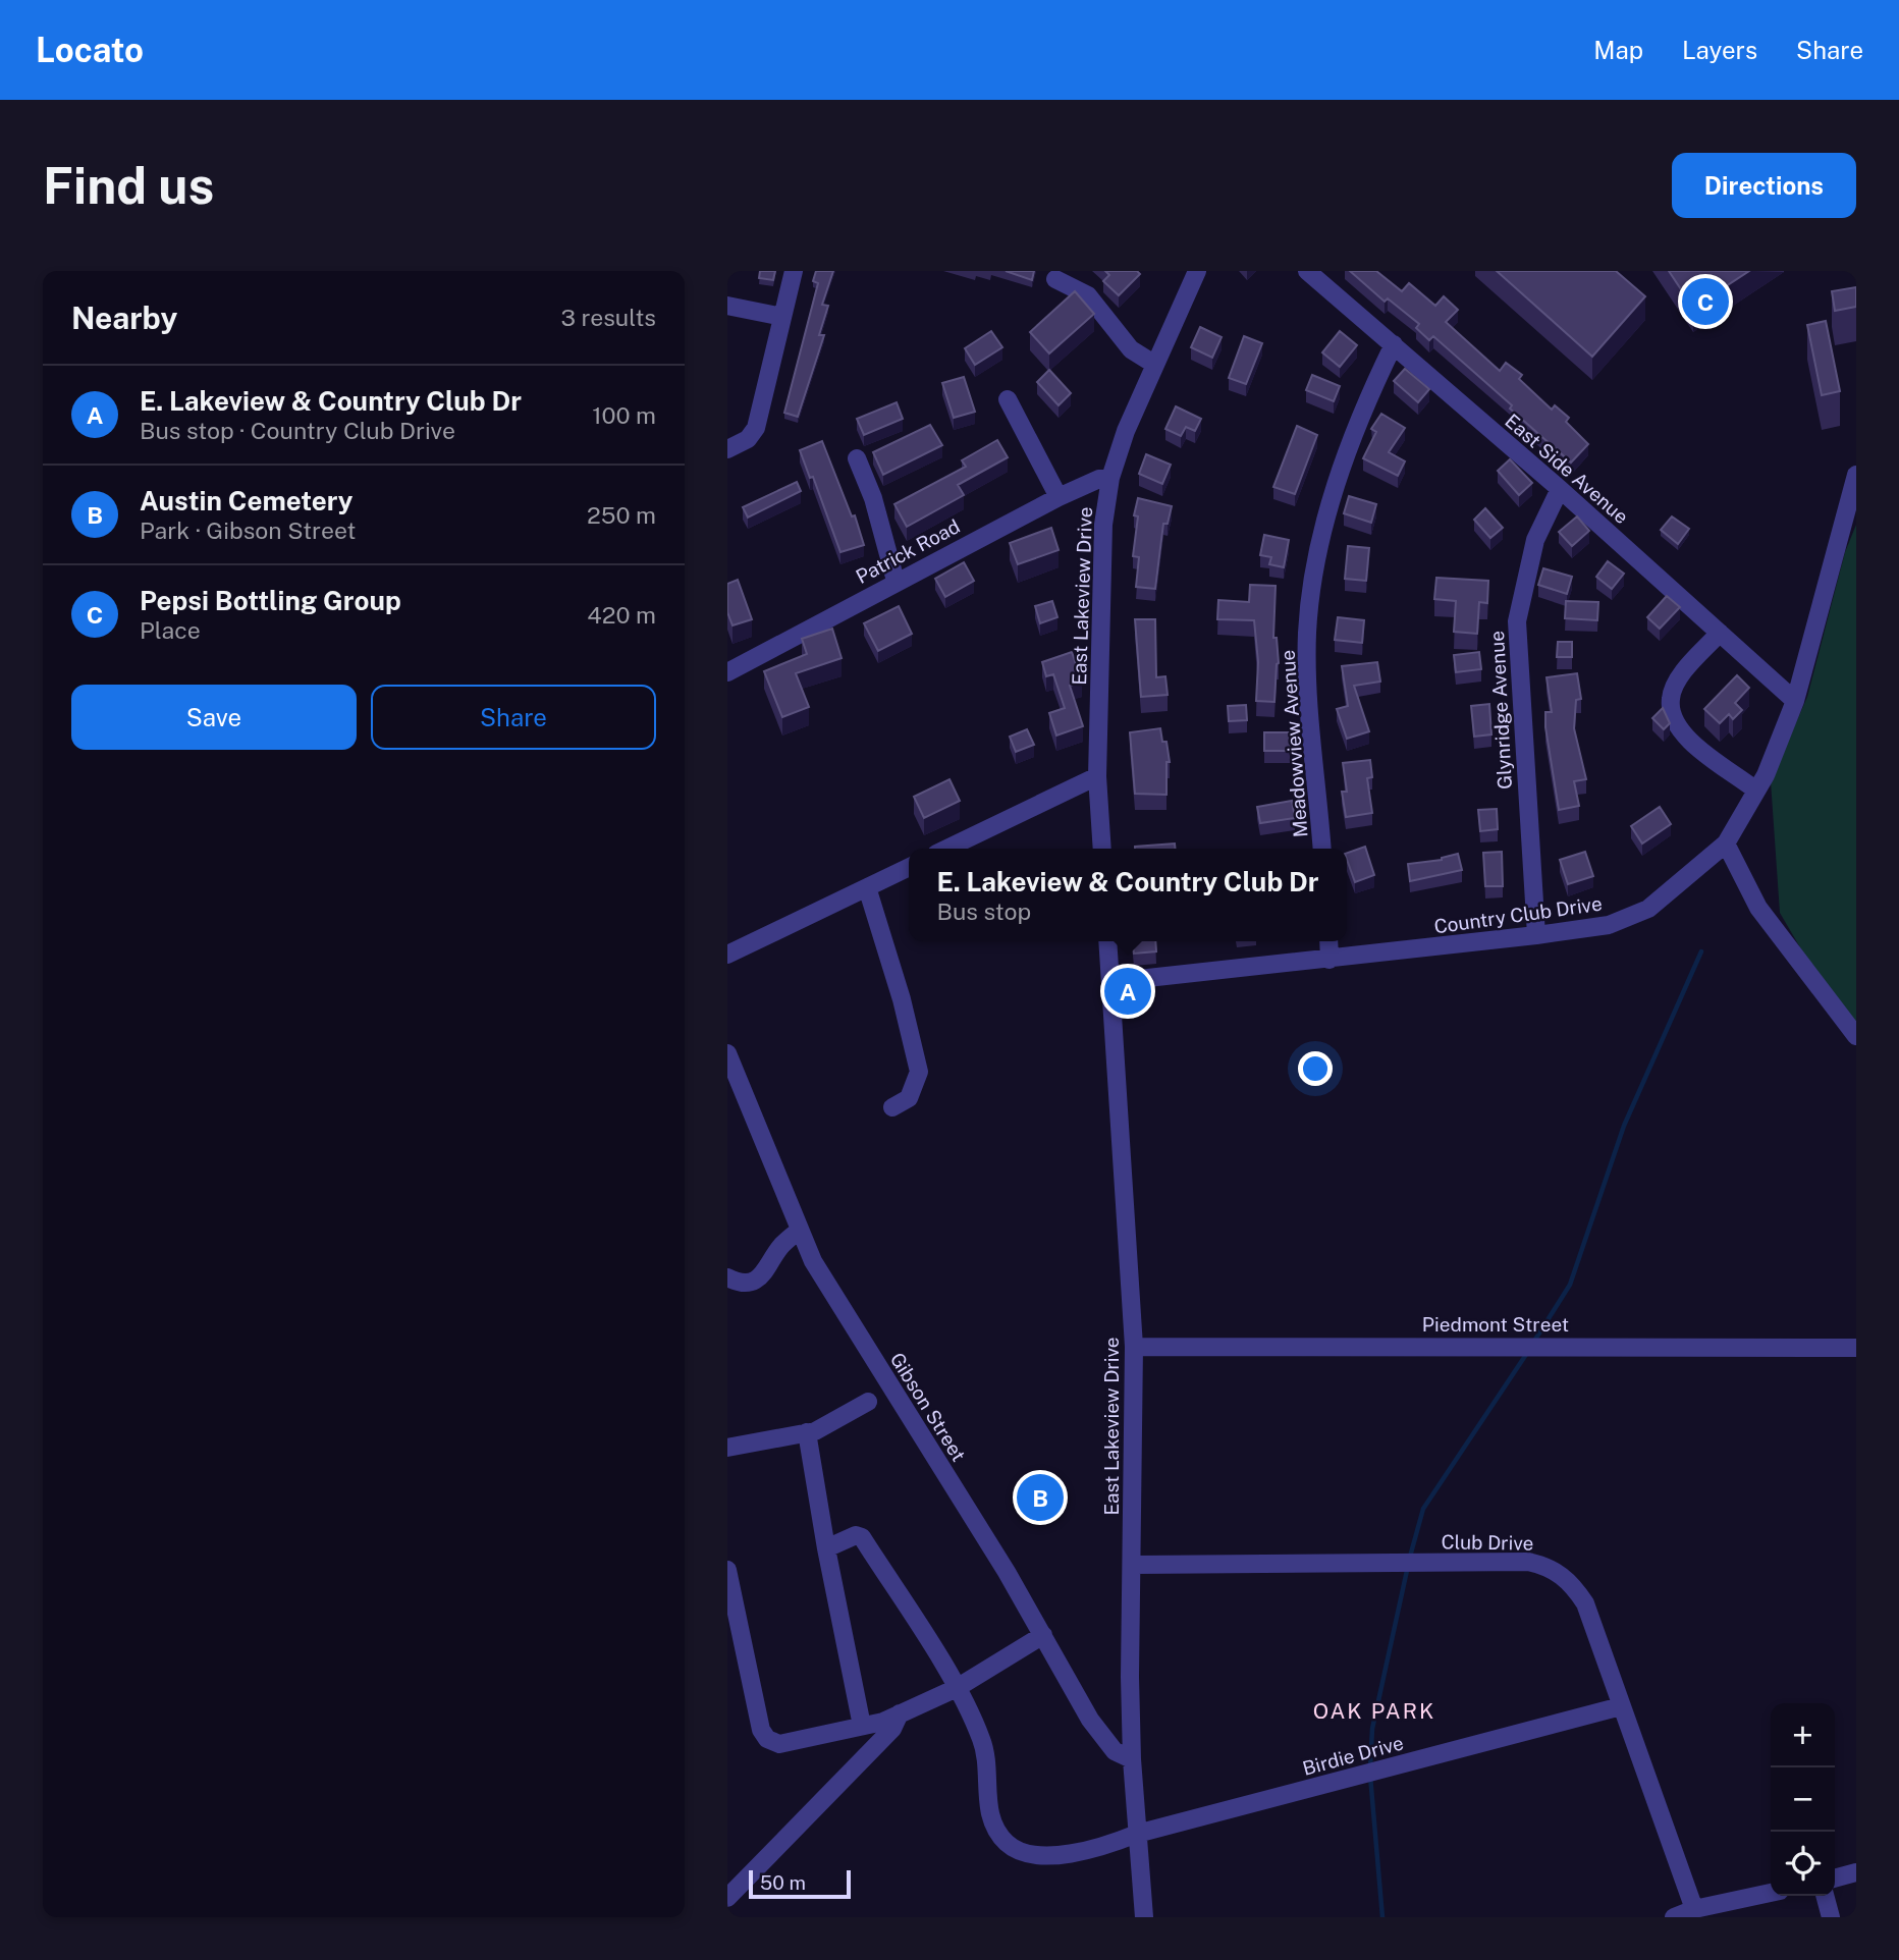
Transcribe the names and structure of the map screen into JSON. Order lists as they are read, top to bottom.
{
  "streets": {
    "street": [
      "East Side Avenue",
      "Patrick Road",
      "East Lakeview Drive",
      "Glynridge Avenue",
      "Meadowview Avenue",
      "Country Club Drive",
      "Piedmont Street",
      "Gibson Street",
      "Club Drive",
      "Birdie Drive"
    ]
  },
  "crossings": [
    ["East Side Avenue", "Glynridge Avenue"],
    ["East Side Avenue", "Meadowview Avenue"],
    ["East Side Avenue", "Country Club Drive"],
    ["Patrick Road", "East Lakeview Drive"],
    ["East Lakeview Drive", "Country Club Drive"],
    ["East Lakeview Drive", "Piedmont Street"],
    ["East Lakeview Drive", "Gibson Street"],
    ["East Lakeview Drive", "Club Drive"],
    ["East Lakeview Drive", "Birdie Drive"],
    ["Glynridge Avenue", "Country Club Drive"],
    ["Club Drive", "Birdie Drive"]
  ],
  "districts": ["OAK PARK"],
  "scale_bar": "50 m",
  "page": {
    "header": "Locato",
    "nav": ["Map", "Layers", "Share"],
    "buttons": [
      "Directions",
      ["Save", "Share"]
    ],
    "title": "Find us",
    "heading": ["Nearby", "3 results"],
    "pins": ["C", "A", "B"],
    "list": [
      {
        "mark": "A",
        "name": "E. Lakeview & Country Club Dr",
        "note": "Bus stop · Country Club Drive",
        "value": "100 m"
      },
      {
        "mark": "B",
        "name": "Austin Cemetery",
        "note": "Park · Gibson Street",
        "value": "250 m"
      },
      {
        "mark": "C",
        "name": "Pepsi Bottling Group",
        "note": "Place",
        "value": "420 m"
      }
    ],
    "popup": ["E. Lakeview & Country Club Dr", "Bus stop"],
    "map_buttons": ["+", "−"],
    "scale": "50 m"
  }
}
